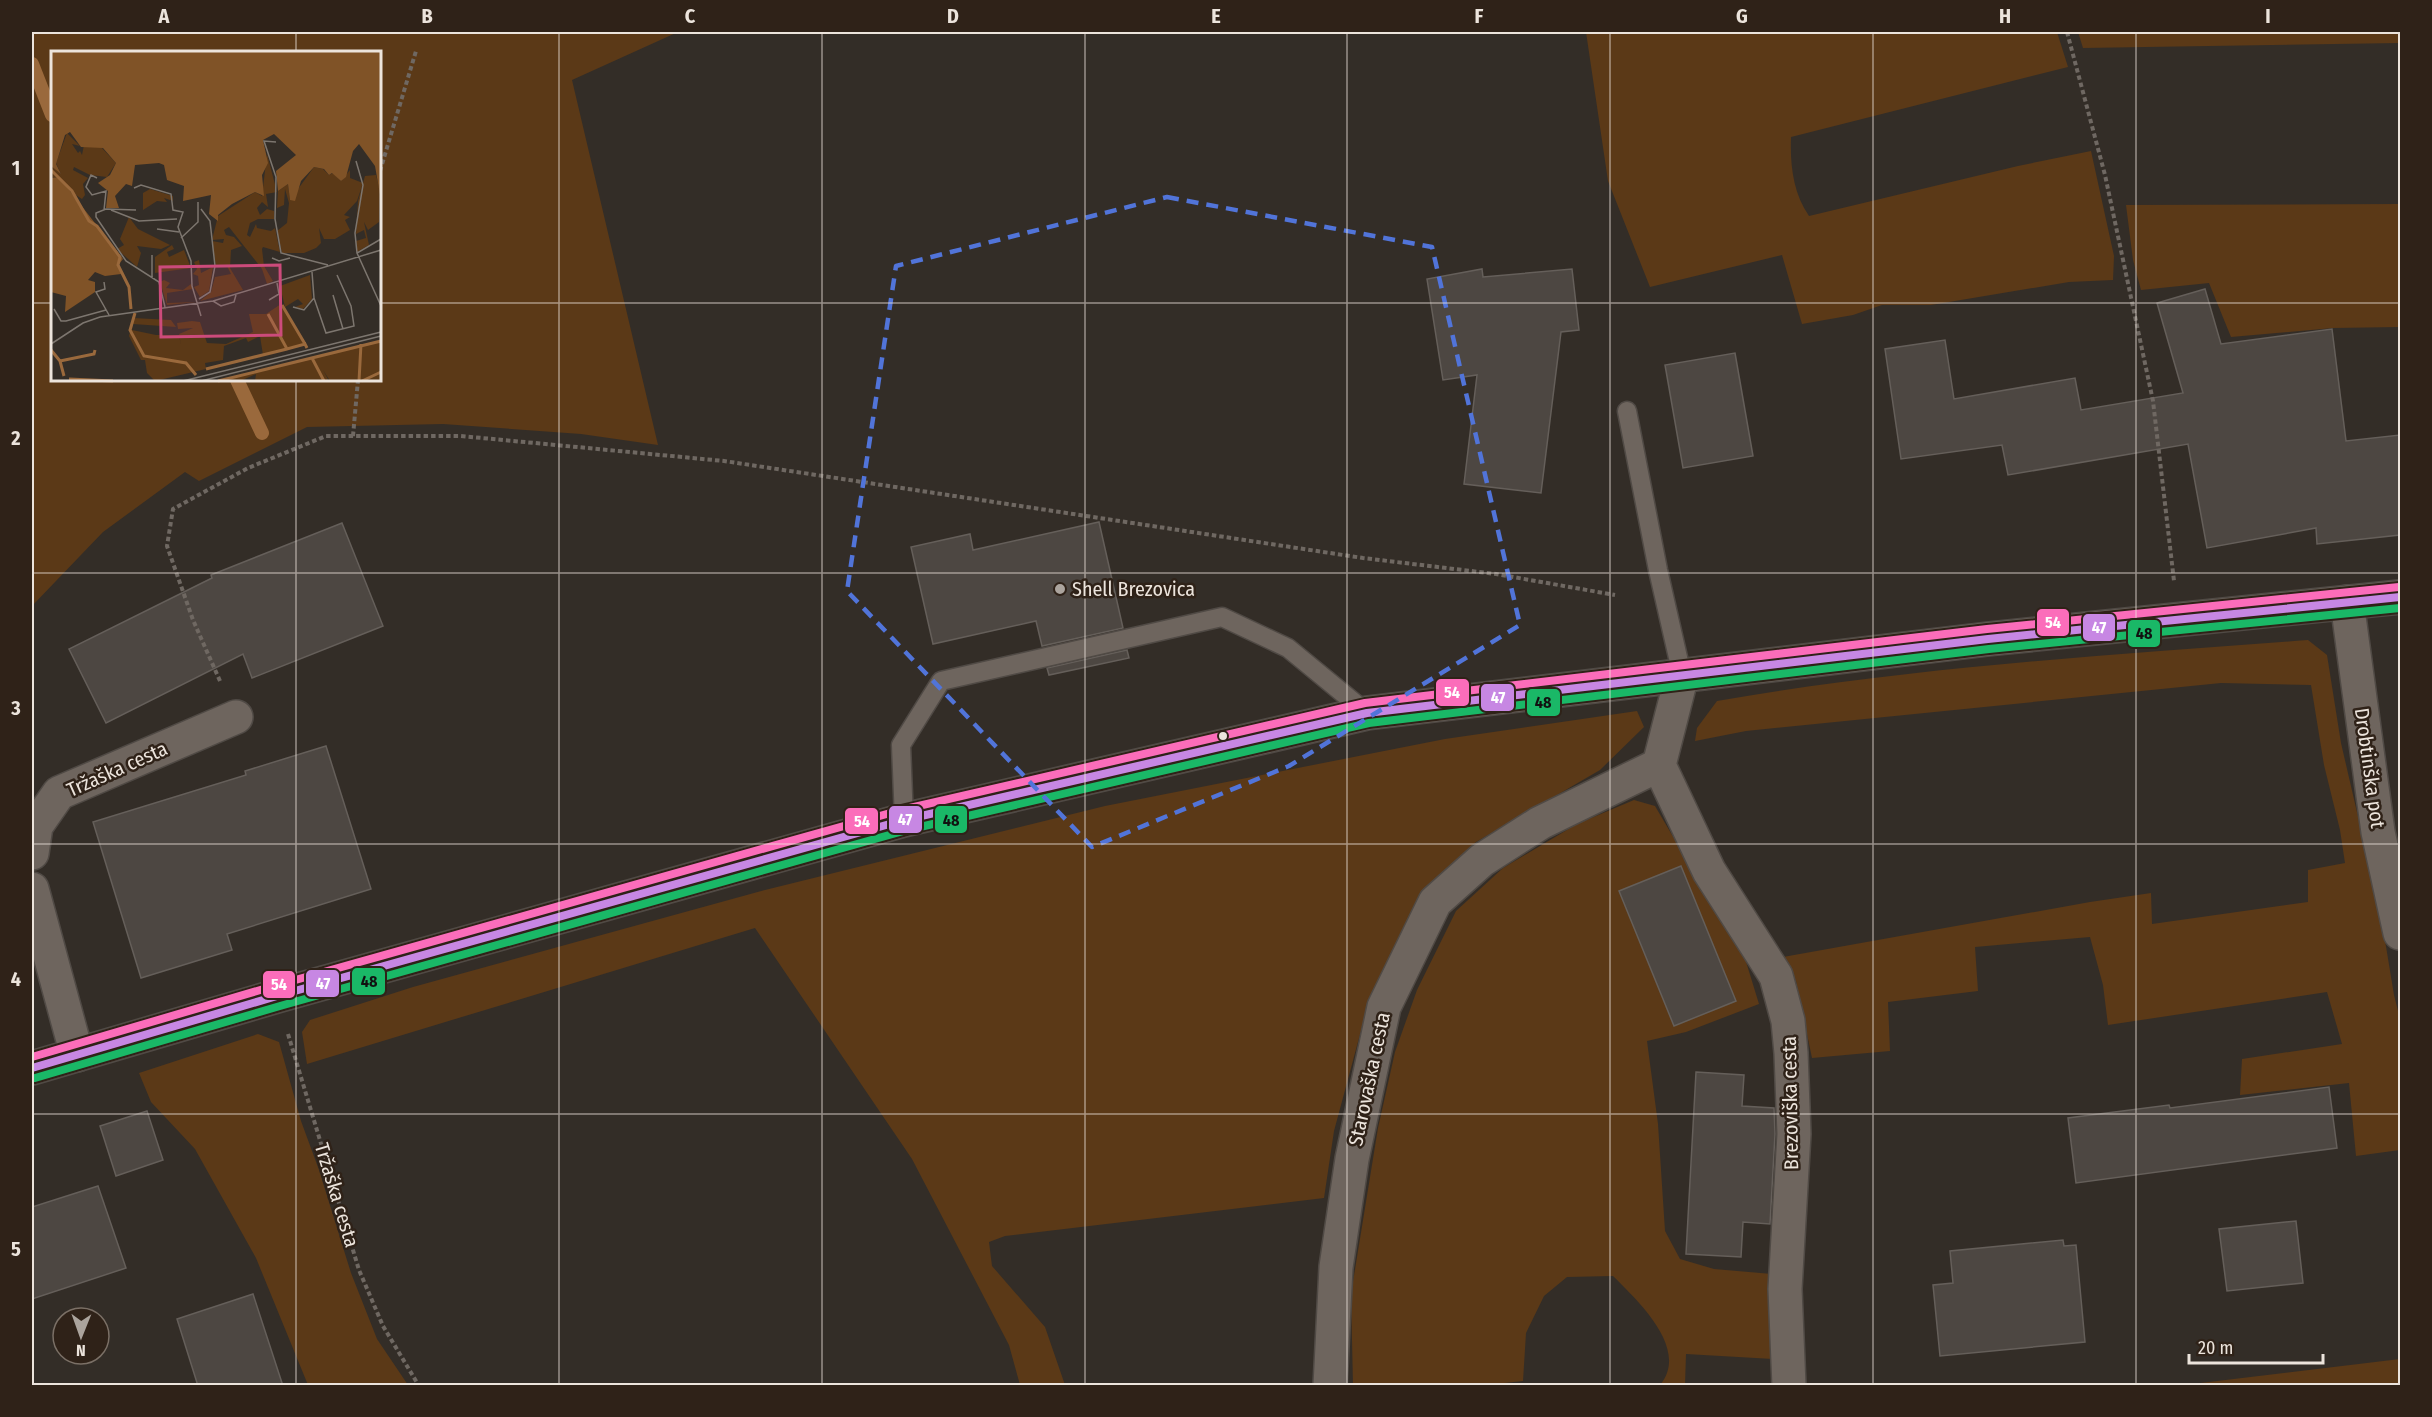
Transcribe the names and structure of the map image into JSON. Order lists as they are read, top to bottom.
{
  "streets": {
    "street": [
      "Drobtinška pot",
      "Tržaška cesta",
      "Starovaška cesta",
      "Brezoviška cesta"
    ]
  },
  "crossings": [
    ["Starovaška cesta", "Brezoviška cesta"]
  ],
  "places": ["Shell Brezovica"],
  "lines": ["transit line 54", "transit line 47", "transit line 48"],
  "scale_bar": "20 m",
  "north": "bottom",
  "grid": {
    "columns": [
      "A",
      "B",
      "C",
      "D",
      "E",
      "F",
      "G",
      "H",
      "I"
    ],
    "rows": [
      "1",
      "2",
      "3",
      "4",
      "5"
    ]
  }
}
